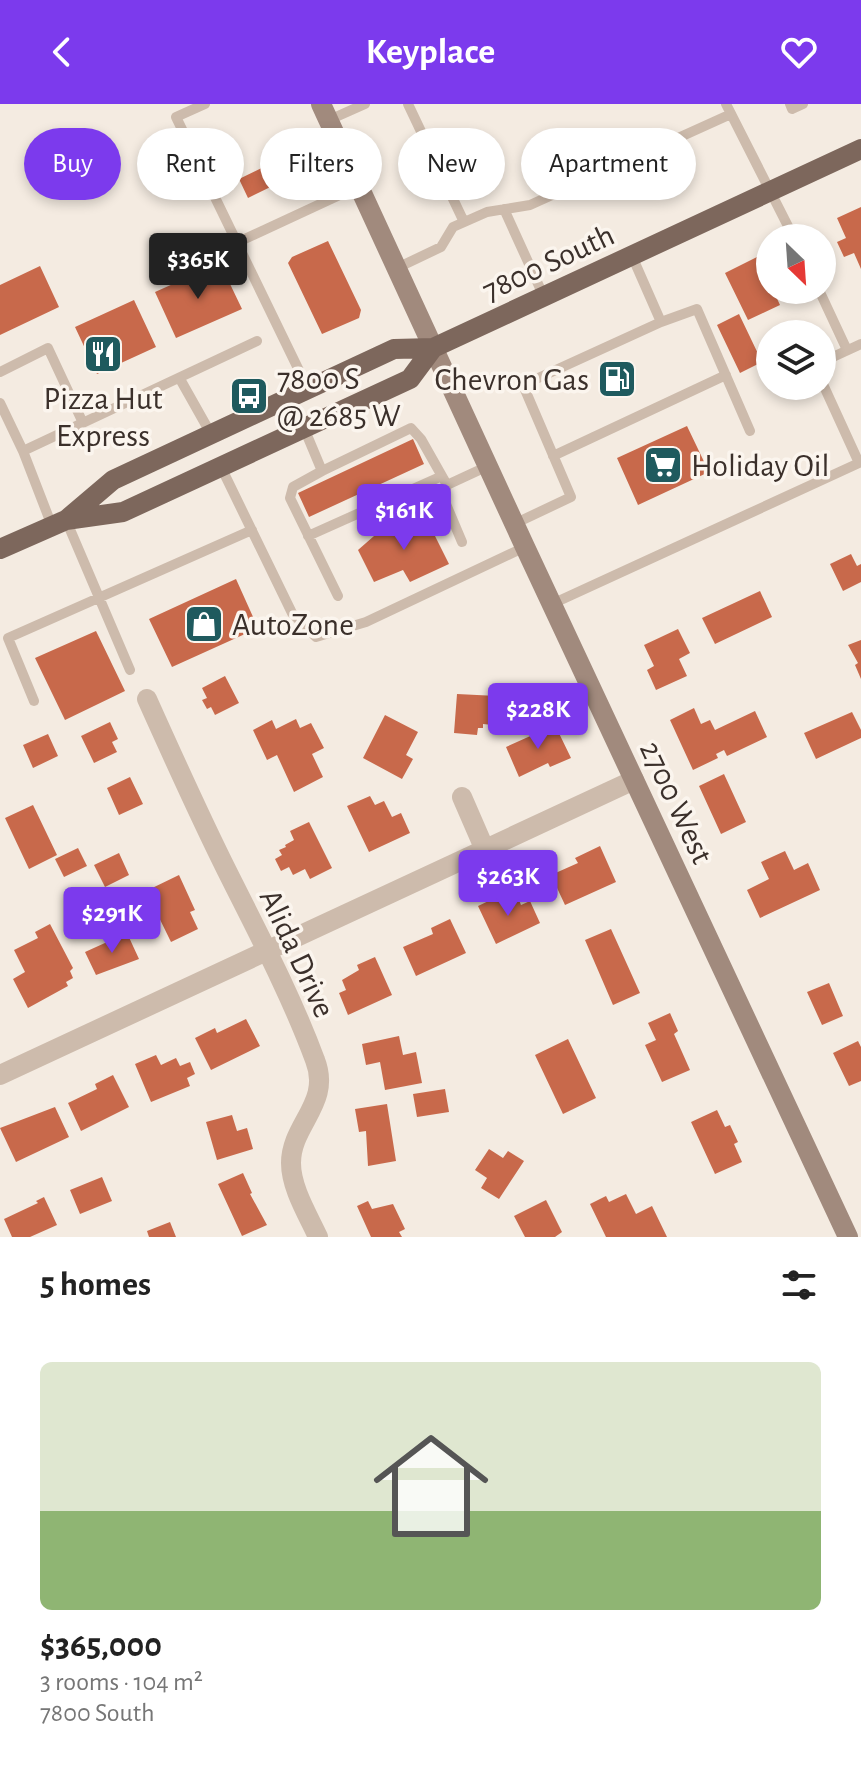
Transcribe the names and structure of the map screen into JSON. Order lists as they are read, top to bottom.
{
  "streets": {
    "main road": ["7800 South", "2700 West"],
    "street": ["Alida Drive"]
  },
  "crossings": [
    ["7800 South", "2700 West"]
  ],
  "places": {
    "restaurant": ["Pizza Hut Express"],
    "fuel station": ["Chevron Gas"],
    "bus stop": ["7800 S @ 2685 W"],
    "supermarket": ["Holiday Oil"],
    "shop": ["AutoZone"]
  },
  "north": "bottom right",
  "page": {
    "header": "Keyplace",
    "chip": [
      "Buy",
      "Rent",
      "Filters",
      "New",
      "Apartment"
    ],
    "price": [
      "$365K",
      "$161K",
      "$228K",
      "$263K",
      "$291K"
    ],
    "heading": "5 homes",
    "list": [
      {
        "name": "$365,000",
        "note": "3 rooms · 104 m² · 7800 South"
      }
    ]
  }
}
